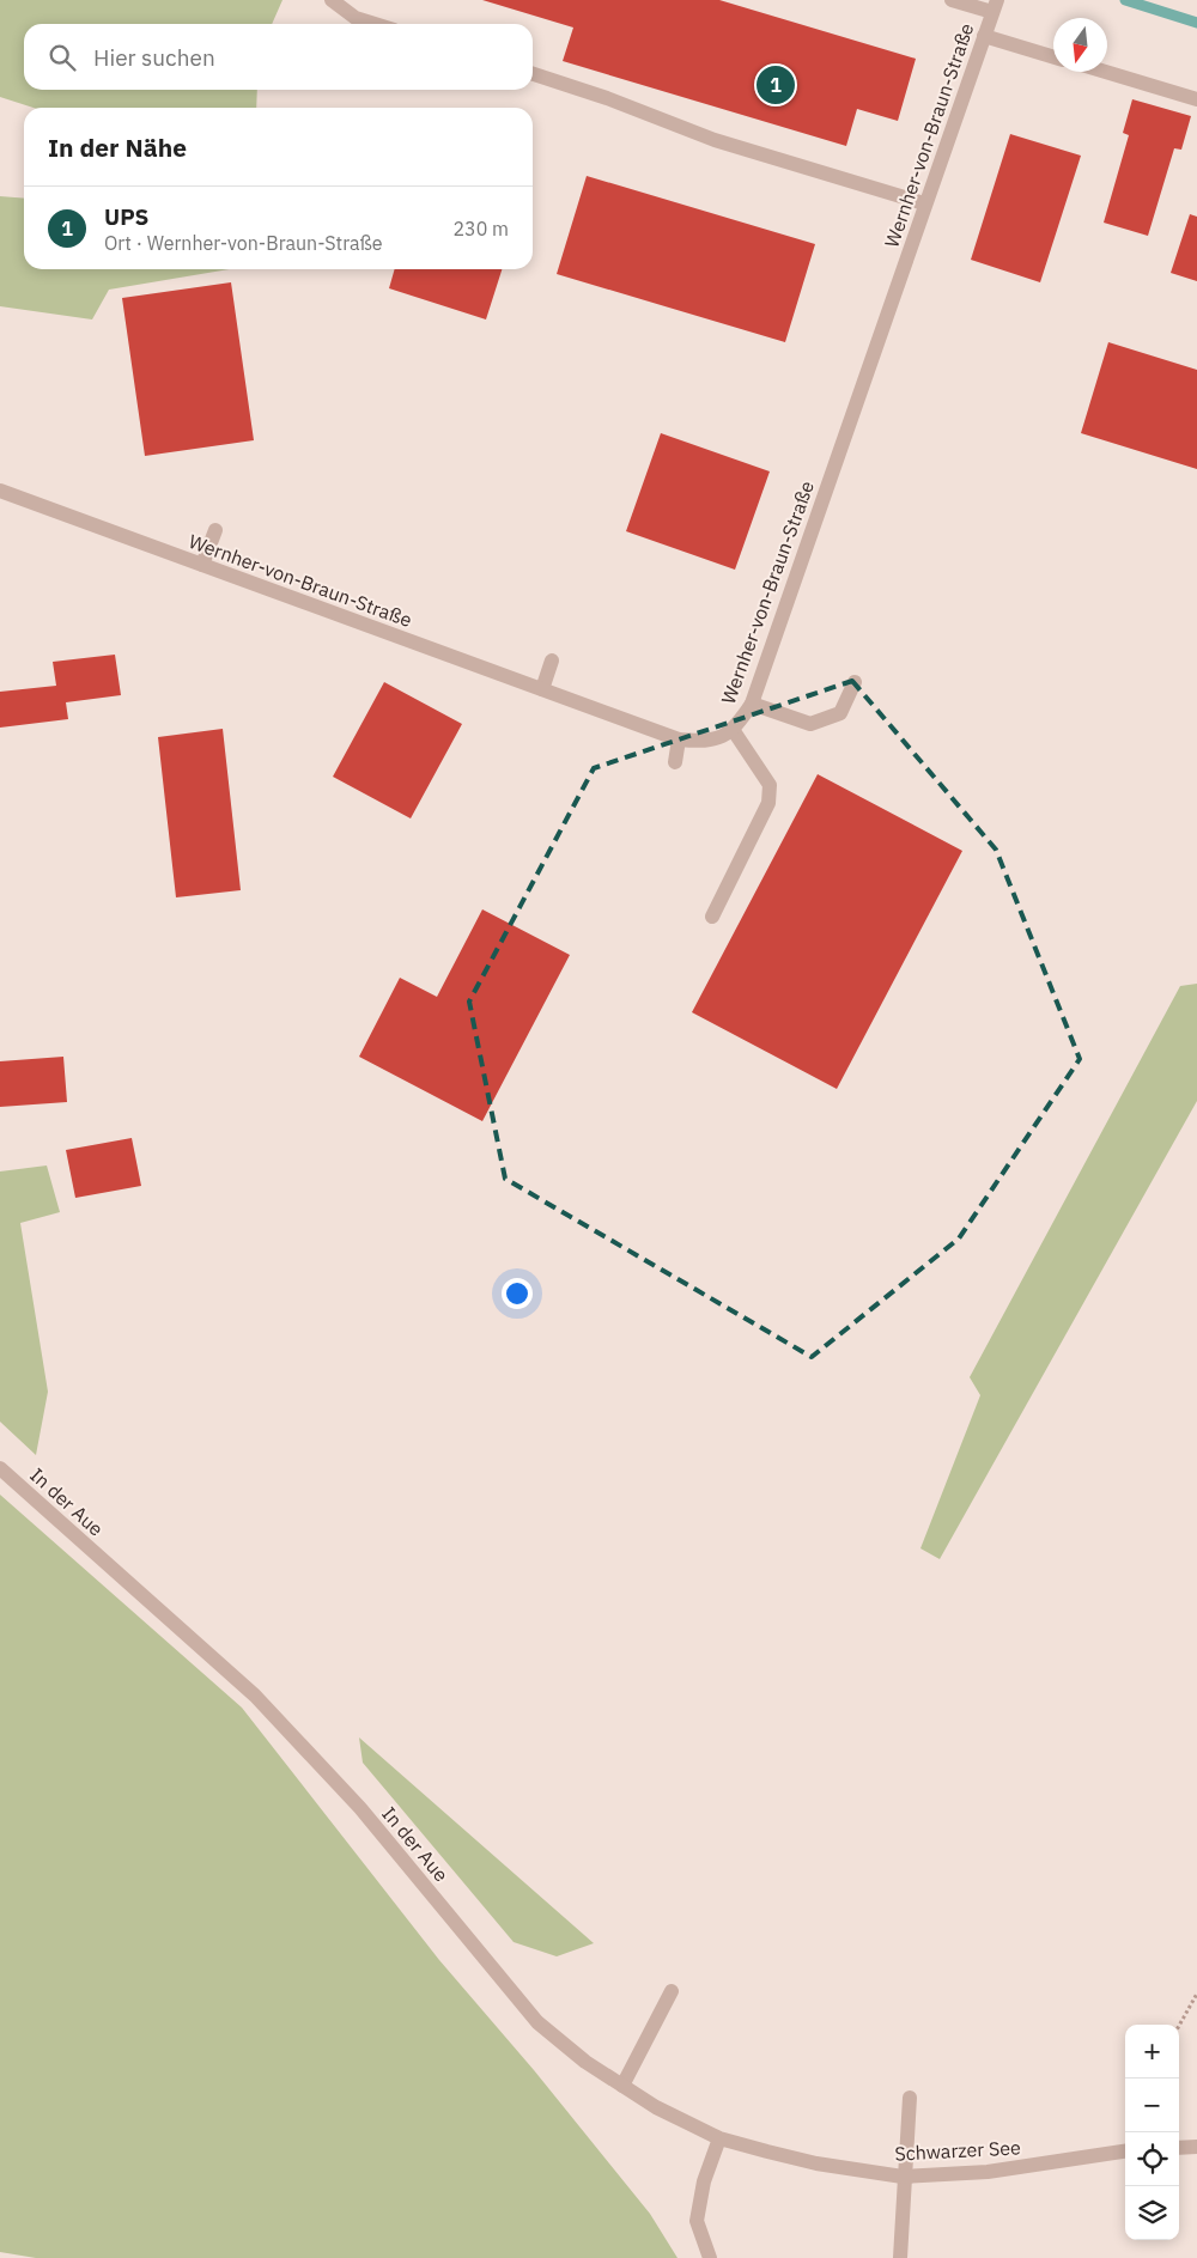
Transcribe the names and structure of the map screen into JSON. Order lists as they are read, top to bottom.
{
  "streets": {
    "street": ["Wernher-von-Braun-Straße", "In der Aue", "Schwarzer See"]
  },
  "crossings": [
    ["In der Aue", "Schwarzer See"]
  ],
  "north": "bottom",
  "page": {
    "search": "Hier suchen",
    "pins": "1",
    "heading": "In der Nähe",
    "list": [
      {
        "mark": "1",
        "name": "UPS",
        "note": "Ort · Wernher-von-Braun-Straße",
        "value": "230 m"
      }
    ],
    "map_buttons": ["+", "−"]
  }
}
